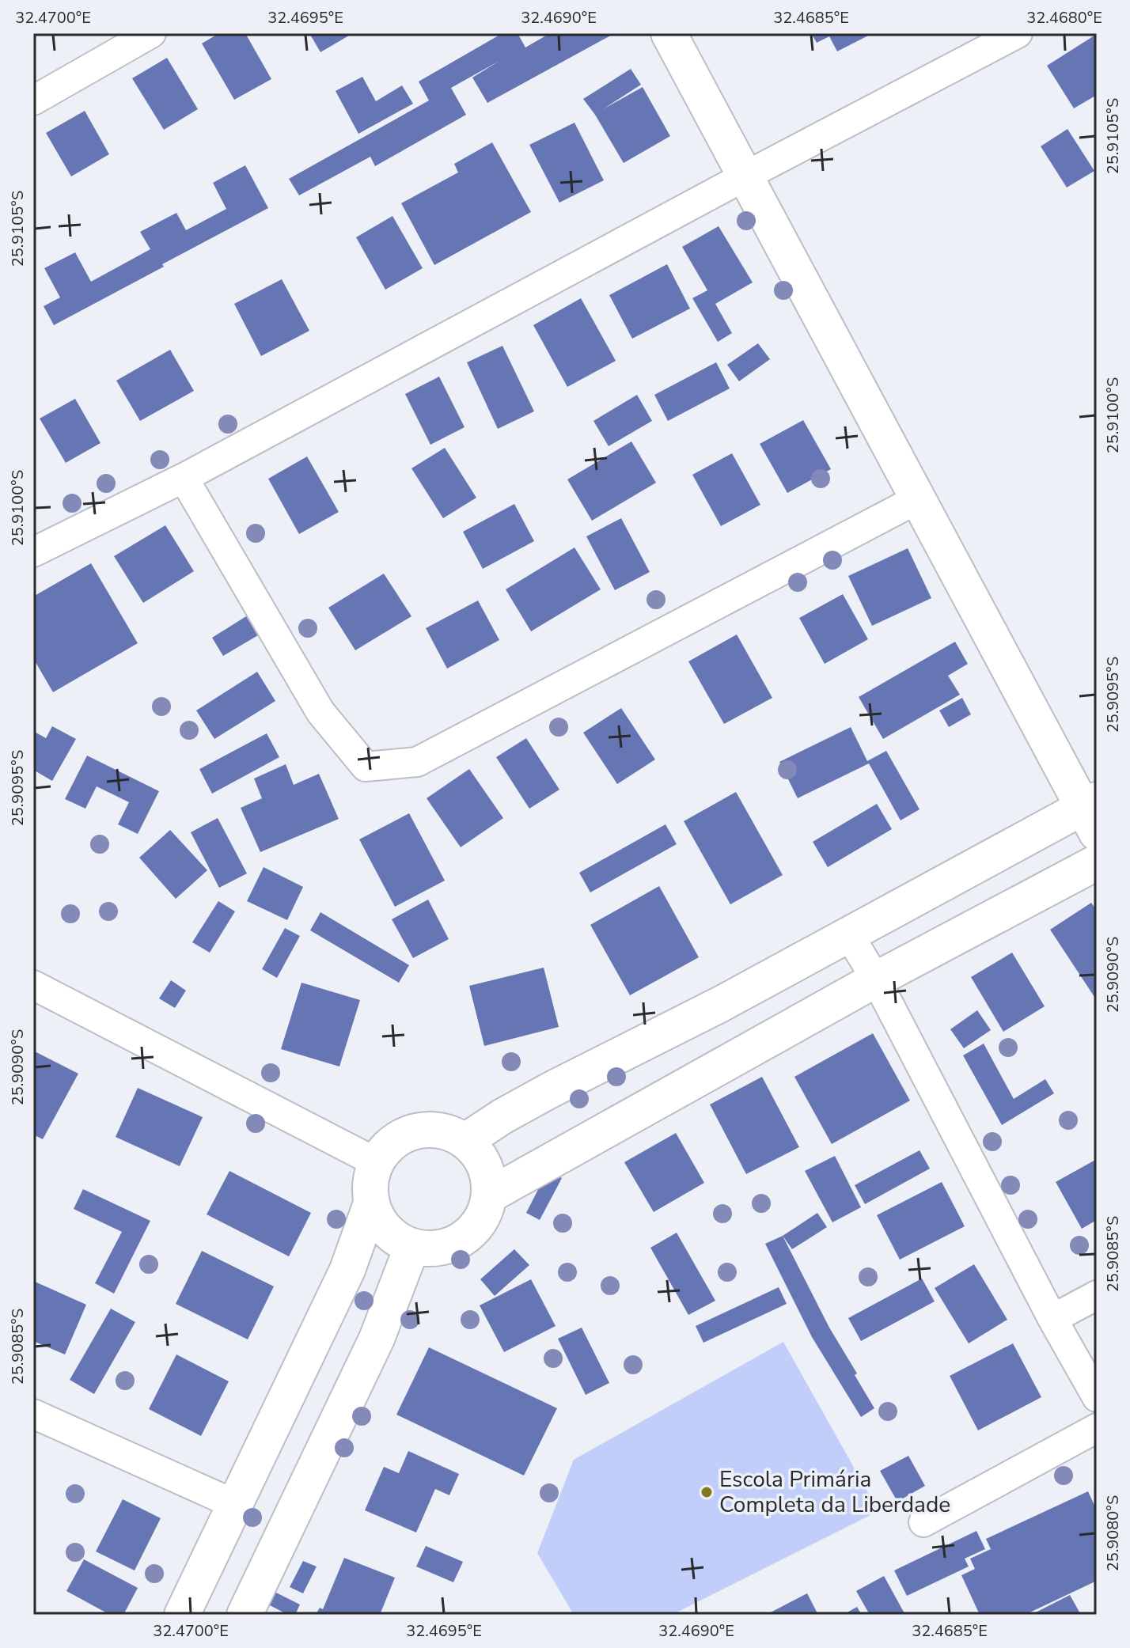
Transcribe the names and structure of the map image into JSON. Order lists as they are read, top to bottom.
{
  "places": ["Escola Primária Completa da Liberdade"],
  "coordinates": [
    "32.4700°E",
    "32.4695°E",
    "32.4690°E",
    "32.4685°E",
    "32.4680°E",
    "25.9105°S",
    "25.9100°S",
    "25.9095°S",
    "25.9090°S",
    "25.9085°S",
    "25.9080°S"
  ]
}
